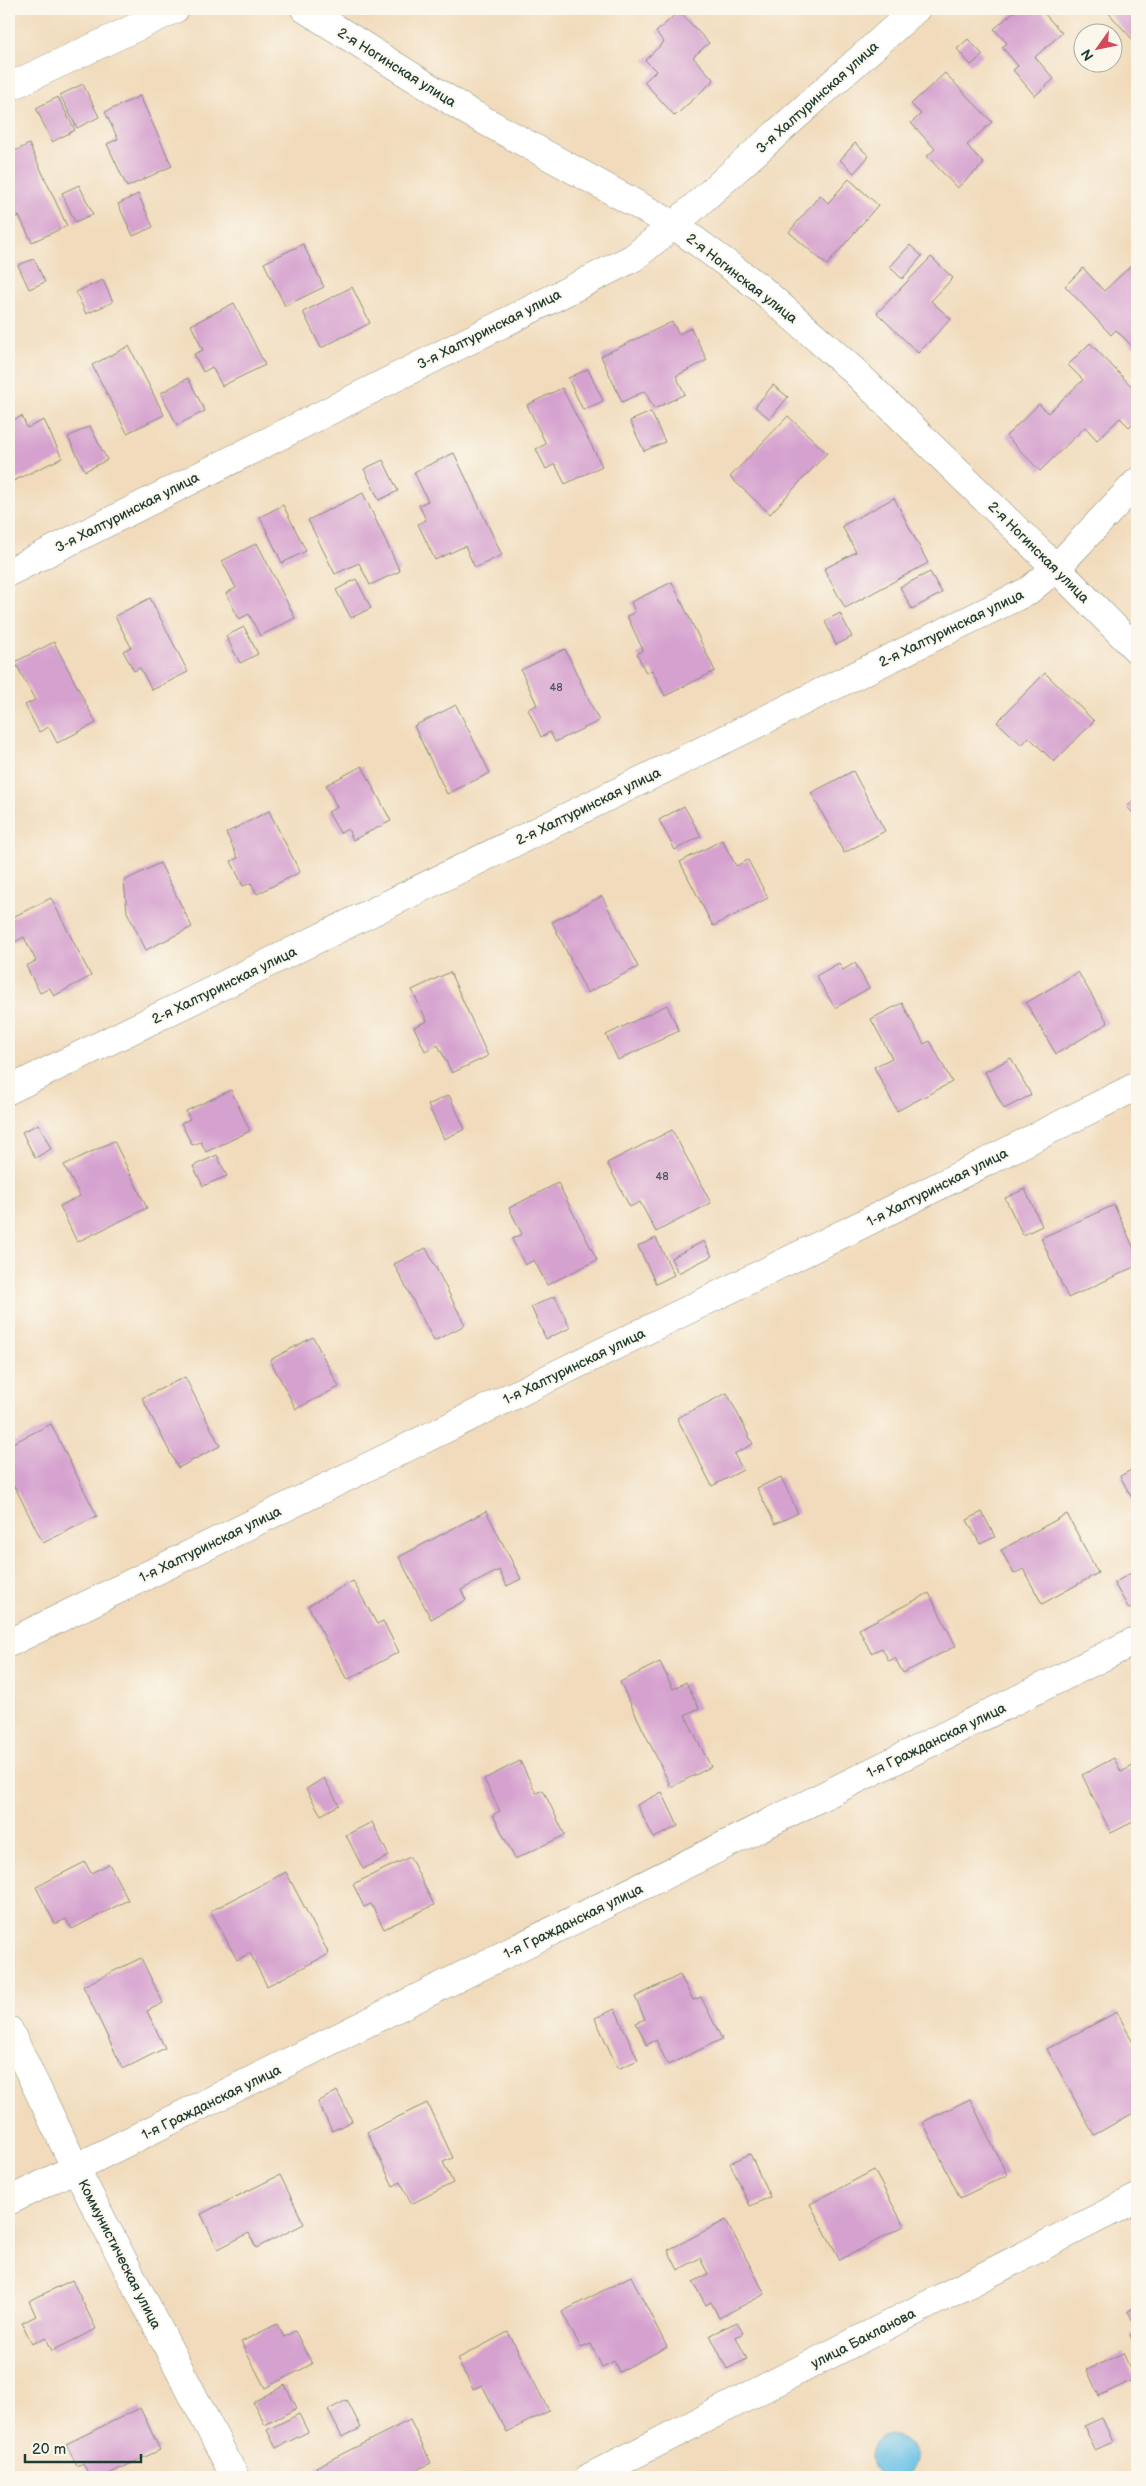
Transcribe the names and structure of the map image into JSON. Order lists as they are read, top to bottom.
{
  "streets": {
    "street": [
      "2-я Ногинская улица",
      "3-я Халтуринская улица",
      "2-я Халтуринская улица",
      "1-я Халтуринская улица",
      "1-я Гражданская улица",
      "Коммунистическая улица",
      "улица Бакланова"
    ]
  },
  "crossings": [
    ["2-я Ногинская улица", "3-я Халтуринская улица"],
    ["2-я Ногинская улица", "2-я Халтуринская улица"],
    ["1-я Гражданская улица", "Коммунистическая улица"]
  ],
  "house_numbers": ["48", "48"],
  "scale_bar": "20 m",
  "north": "bottom left"
}
